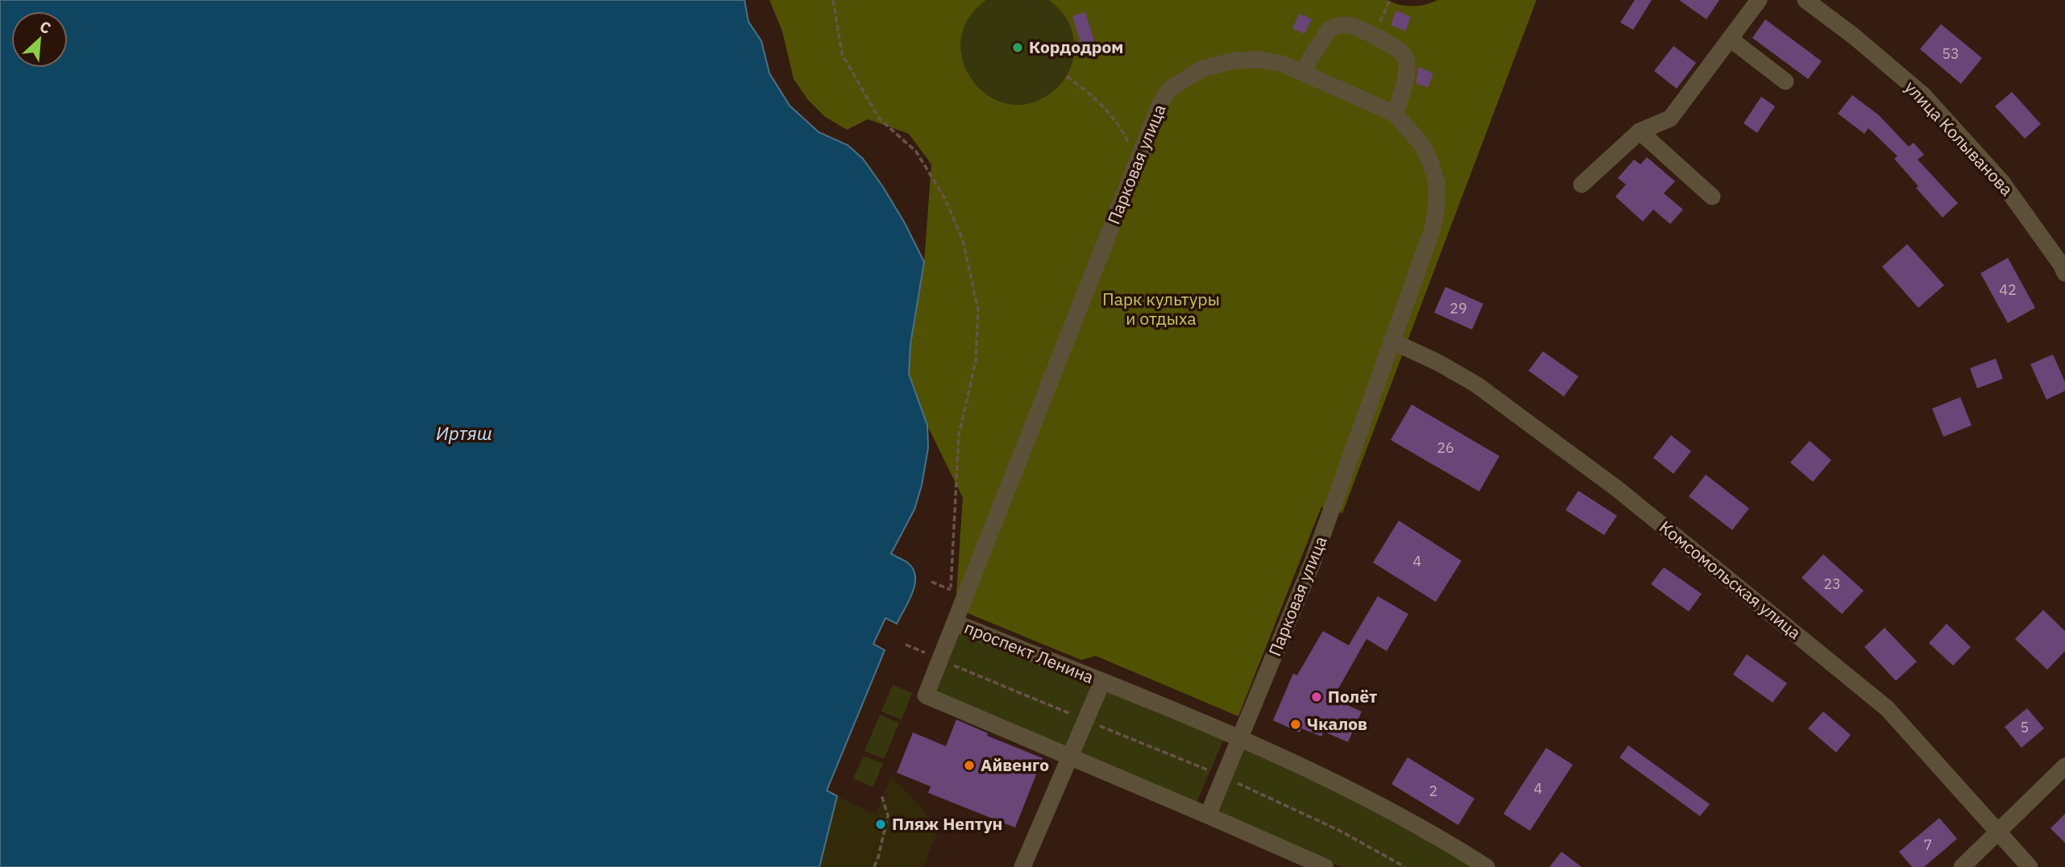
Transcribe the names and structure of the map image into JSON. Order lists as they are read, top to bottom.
{
  "streets": {
    "street": [
      "улица Колыванова",
      "Парковая улица",
      "Комсомольская улица",
      "проспект Ленина"
    ]
  },
  "crossings": [
    ["Парковая улица", "Комсомольская улица"],
    ["Парковая улица", "проспект Ленина"]
  ],
  "water": ["Иртяш"],
  "parks": ["Парк культуры и отдыха"],
  "places": [
    "Кордодром",
    "Полёт",
    "Чкалов",
    "Айвенго",
    "Пляж Нептун"
  ],
  "house_numbers": [
    "53",
    "42",
    "29",
    "26",
    "4",
    "23",
    "5",
    "4",
    "2",
    "7"
  ],
  "north": "top right"
}
